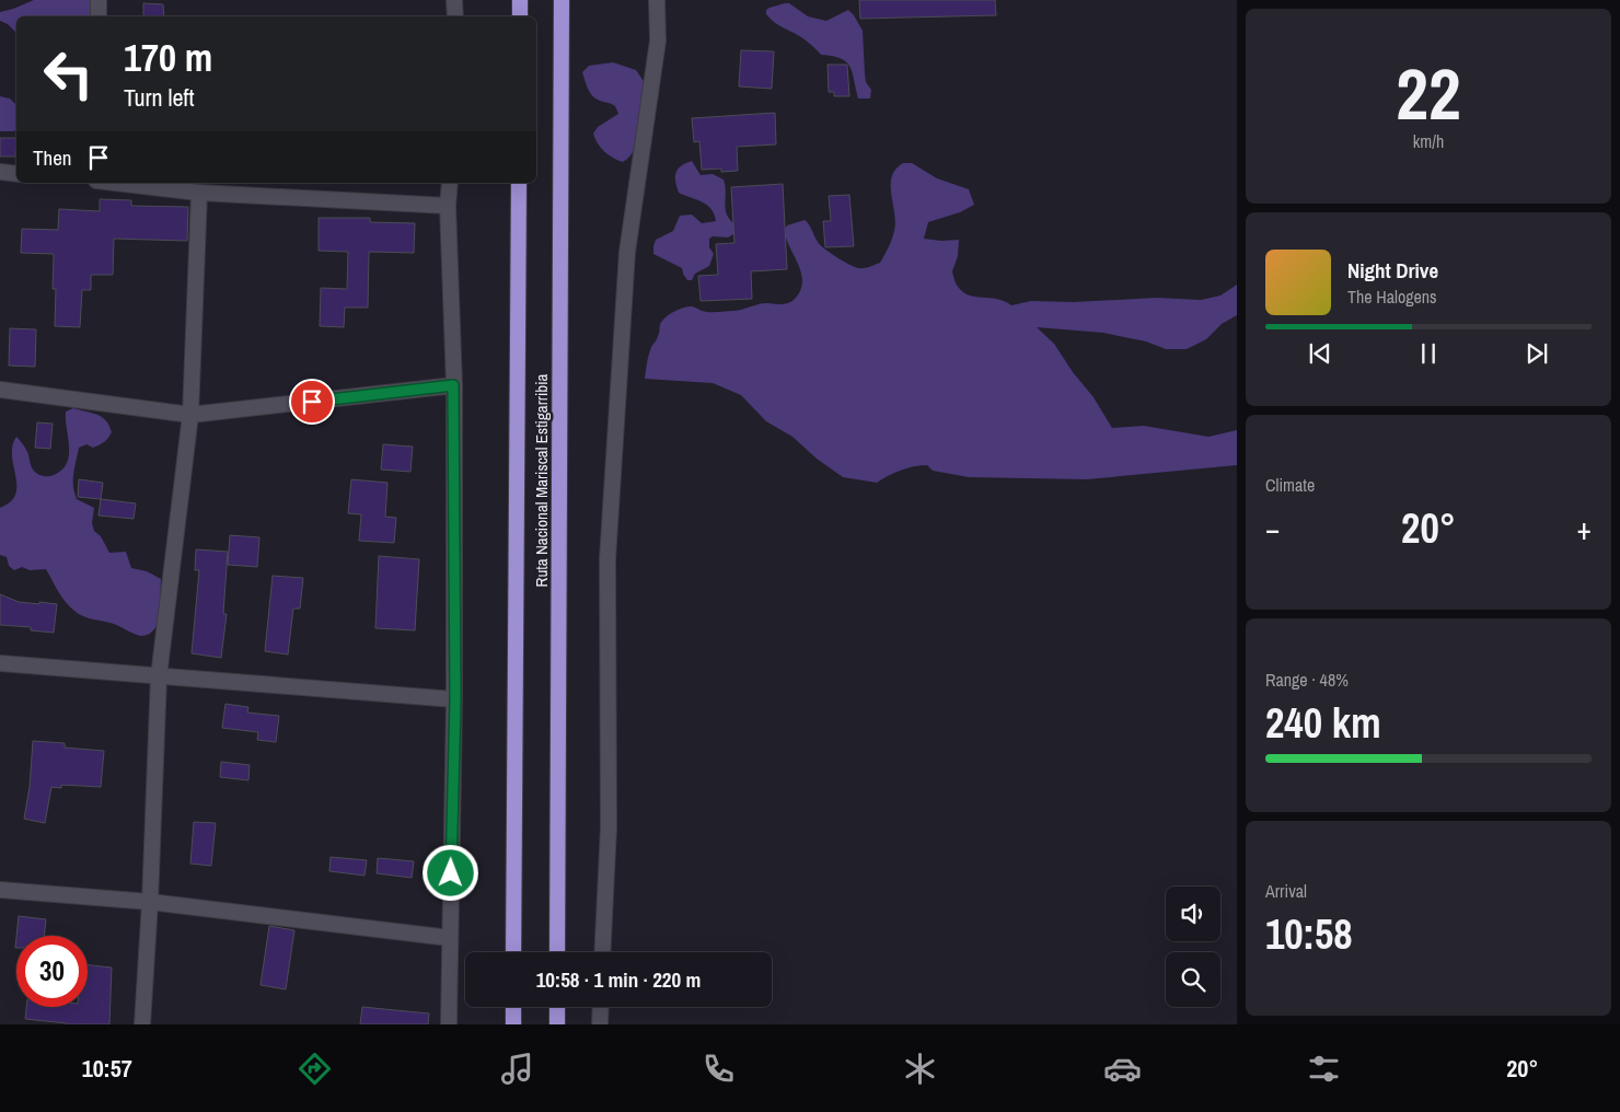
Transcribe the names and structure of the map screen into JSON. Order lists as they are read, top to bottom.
{
  "streets": {
    "highway": ["Ruta Nacional Mariscal Estigarribia"]
  },
  "page": {
    "tile": [
      ["22", "km/h"],
      "Climate",
      ["Range · 48%", "240 km"],
      ["Arrival", "10:58"]
    ],
    "turn": ["170 m", "Turn left"],
    "then": "Then",
    "song": ["Night Drive", "The Halogens"],
    "heat": ["−", "20°", "+"],
    "limit": "30",
    "trip": "10:58 · 1 min · 220 m",
    "tabs": ["10:57", "20°"]
  }
}
